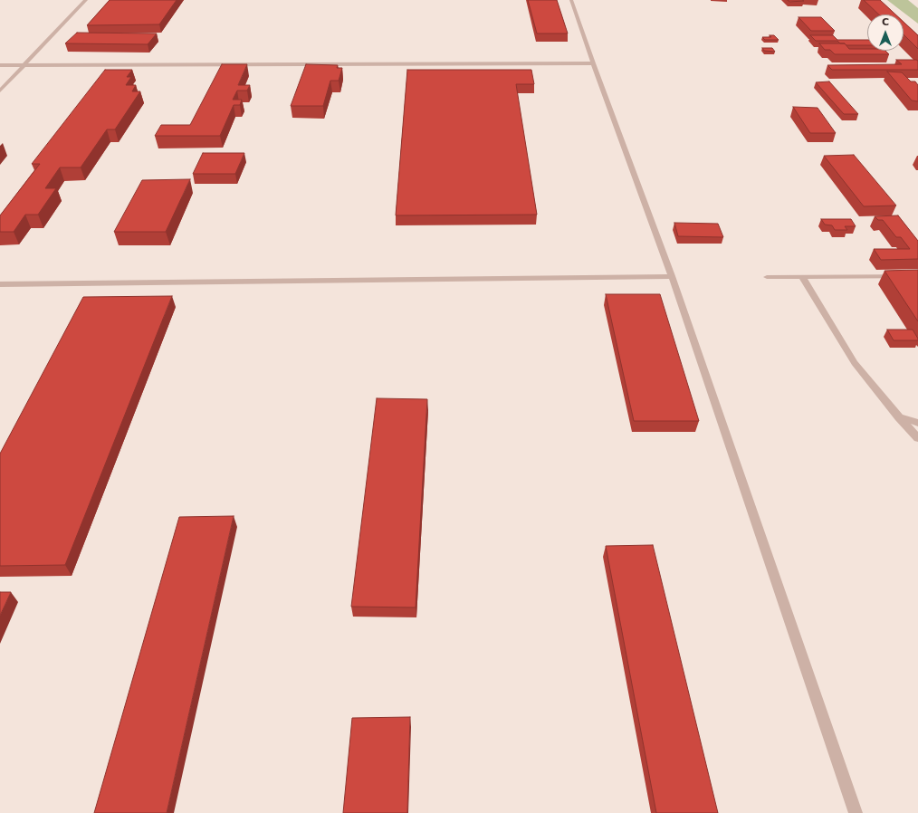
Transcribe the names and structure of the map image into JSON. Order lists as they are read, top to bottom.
{
  "north": "top"
}
